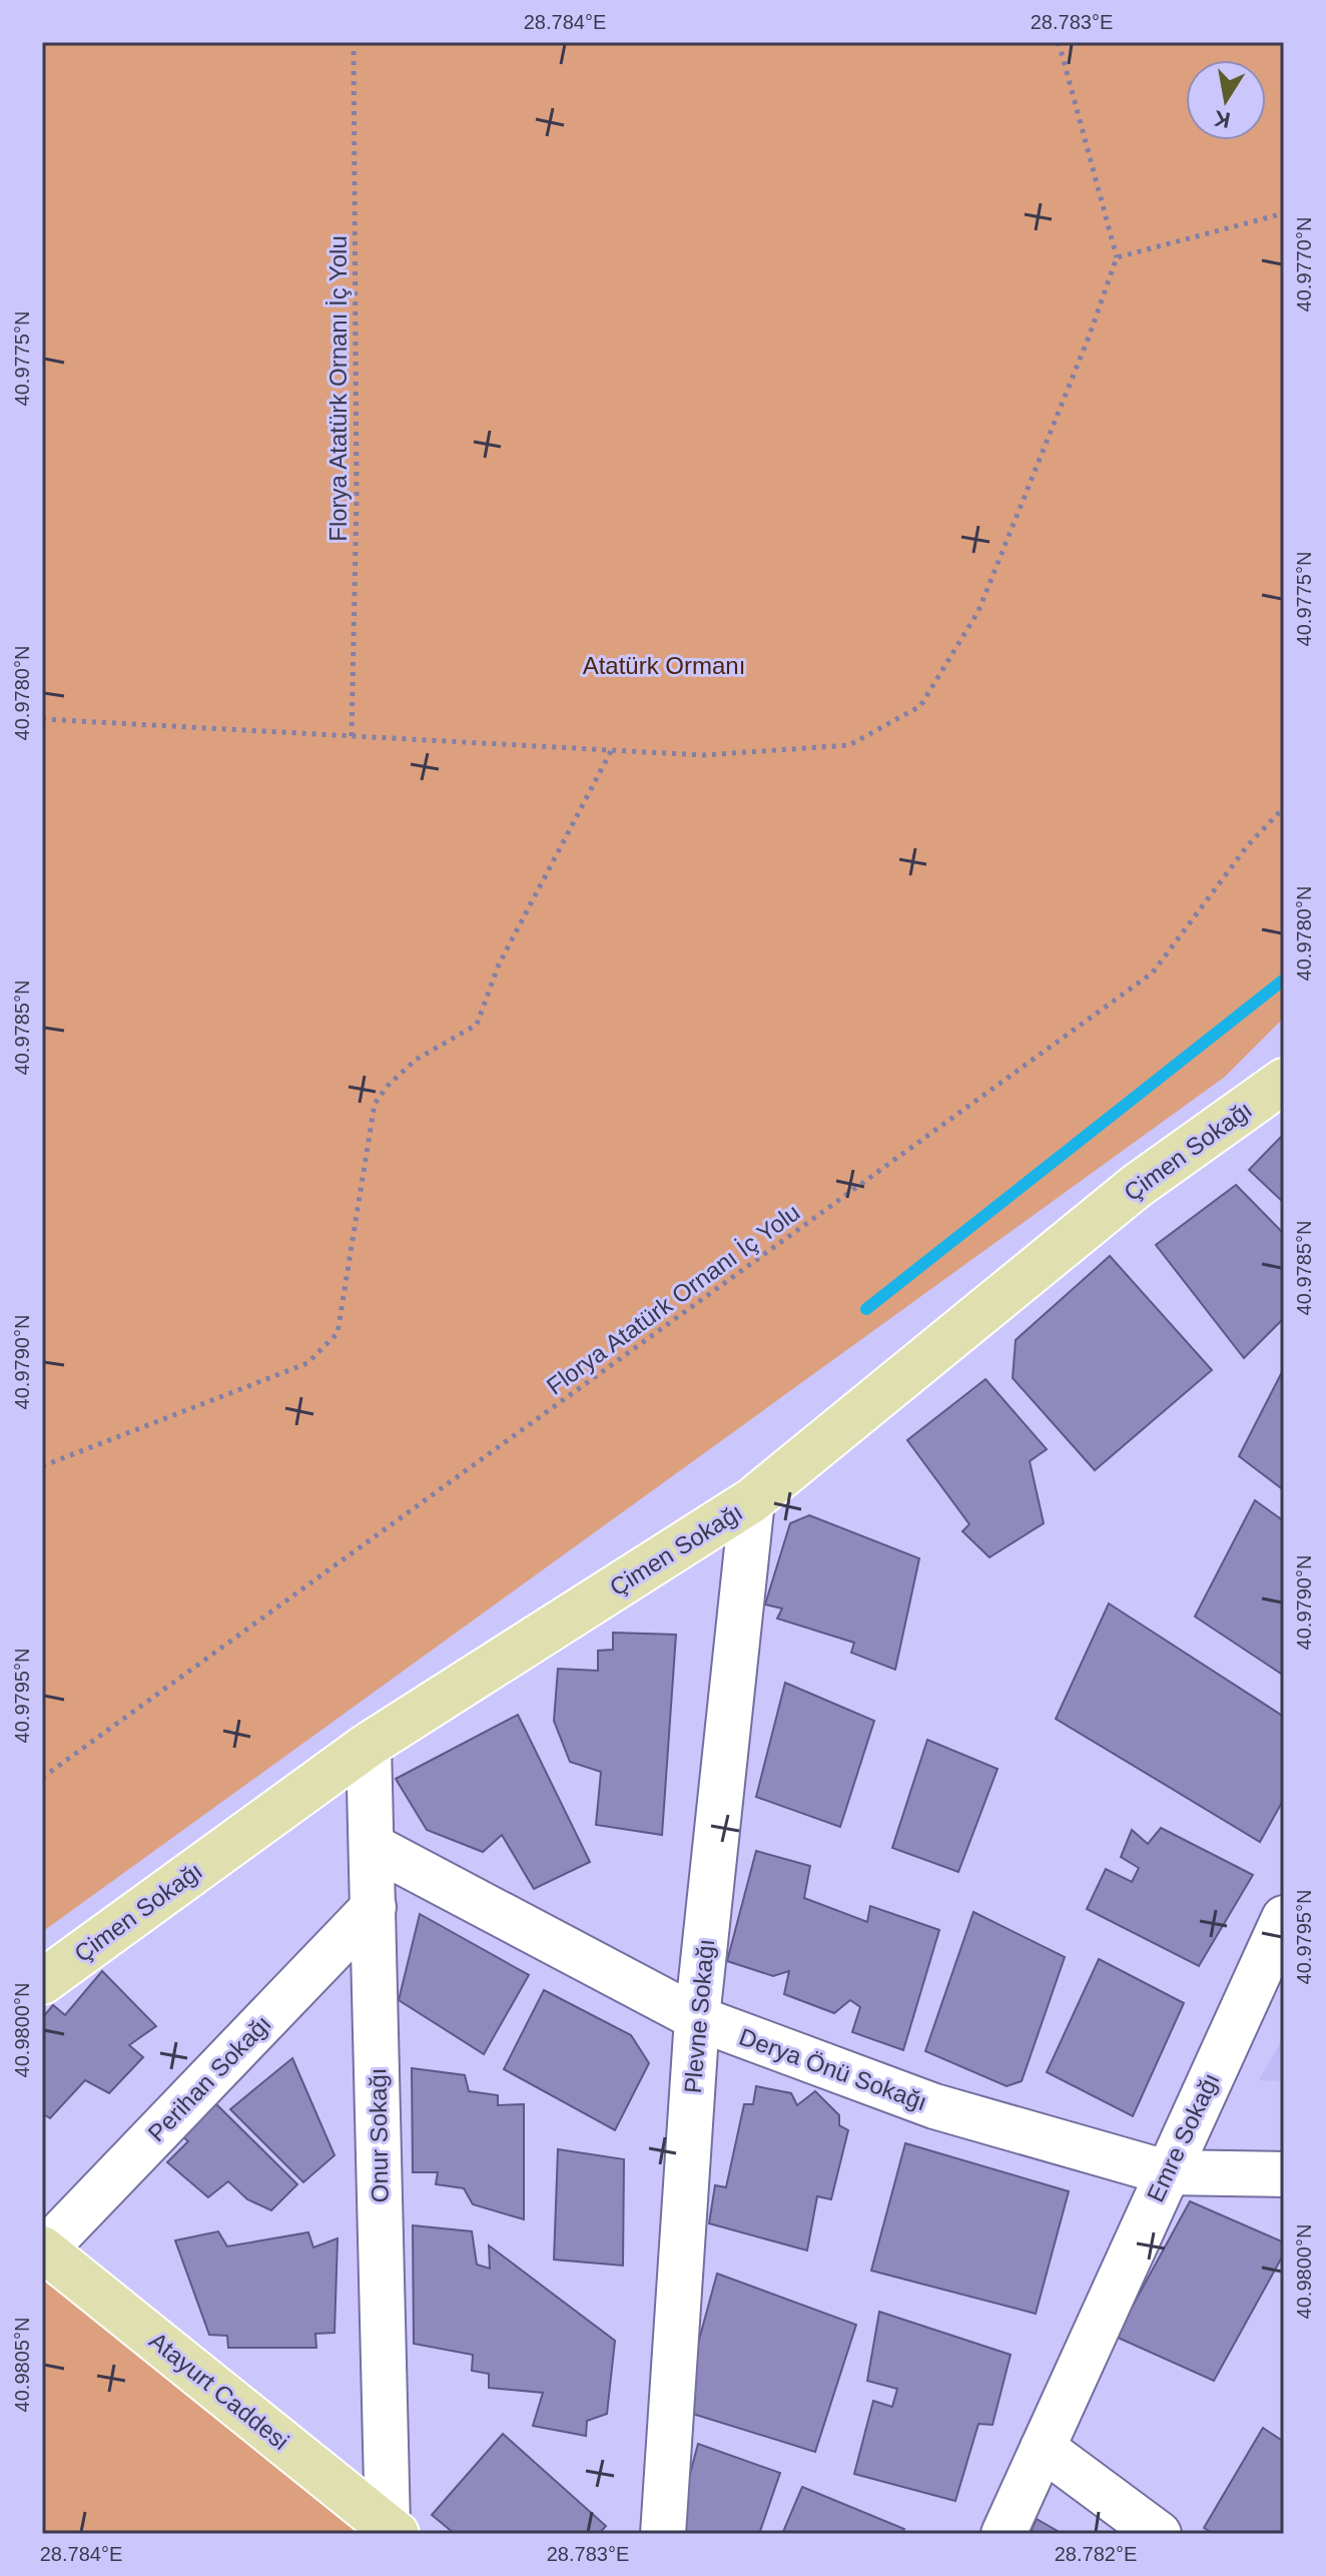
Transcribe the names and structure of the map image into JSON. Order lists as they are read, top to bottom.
{
  "streets": {
    "main road": ["Çimen Sokağı", "Atayurt Caddesi"],
    "street": [
      "Plevne Sokağı",
      "Derya Önü Sokağı",
      "Perihan Sokağı",
      "Onur Sokağı",
      "Emre Sokağı"
    ],
    "path": ["Florya Atatürk Ornanı İç Yolu"]
  },
  "crossings": [
    ["Çimen Sokağı", "Plevne Sokağı"],
    ["Çimen Sokağı", "Onur Sokağı"],
    ["Plevne Sokağı", "Derya Önü Sokağı"],
    ["Derya Önü Sokağı", "Onur Sokağı"],
    ["Derya Önü Sokağı", "Emre Sokağı"],
    ["Perihan Sokağı", "Onur Sokağı"],
    ["Perihan Sokağı", "Atayurt Caddesi"],
    ["Onur Sokağı", "Atayurt Caddesi"]
  ],
  "parks": ["Atatürk Ormanı"],
  "north": "bottom",
  "coordinates": [
    "28.784°E",
    "28.783°E",
    "40.9770°N",
    "40.9775°N",
    "40.9780°N",
    "40.9785°N",
    "40.9790°N",
    "40.9795°N",
    "40.9800°N",
    "40.9805°N",
    "28.782°E"
  ]
}
